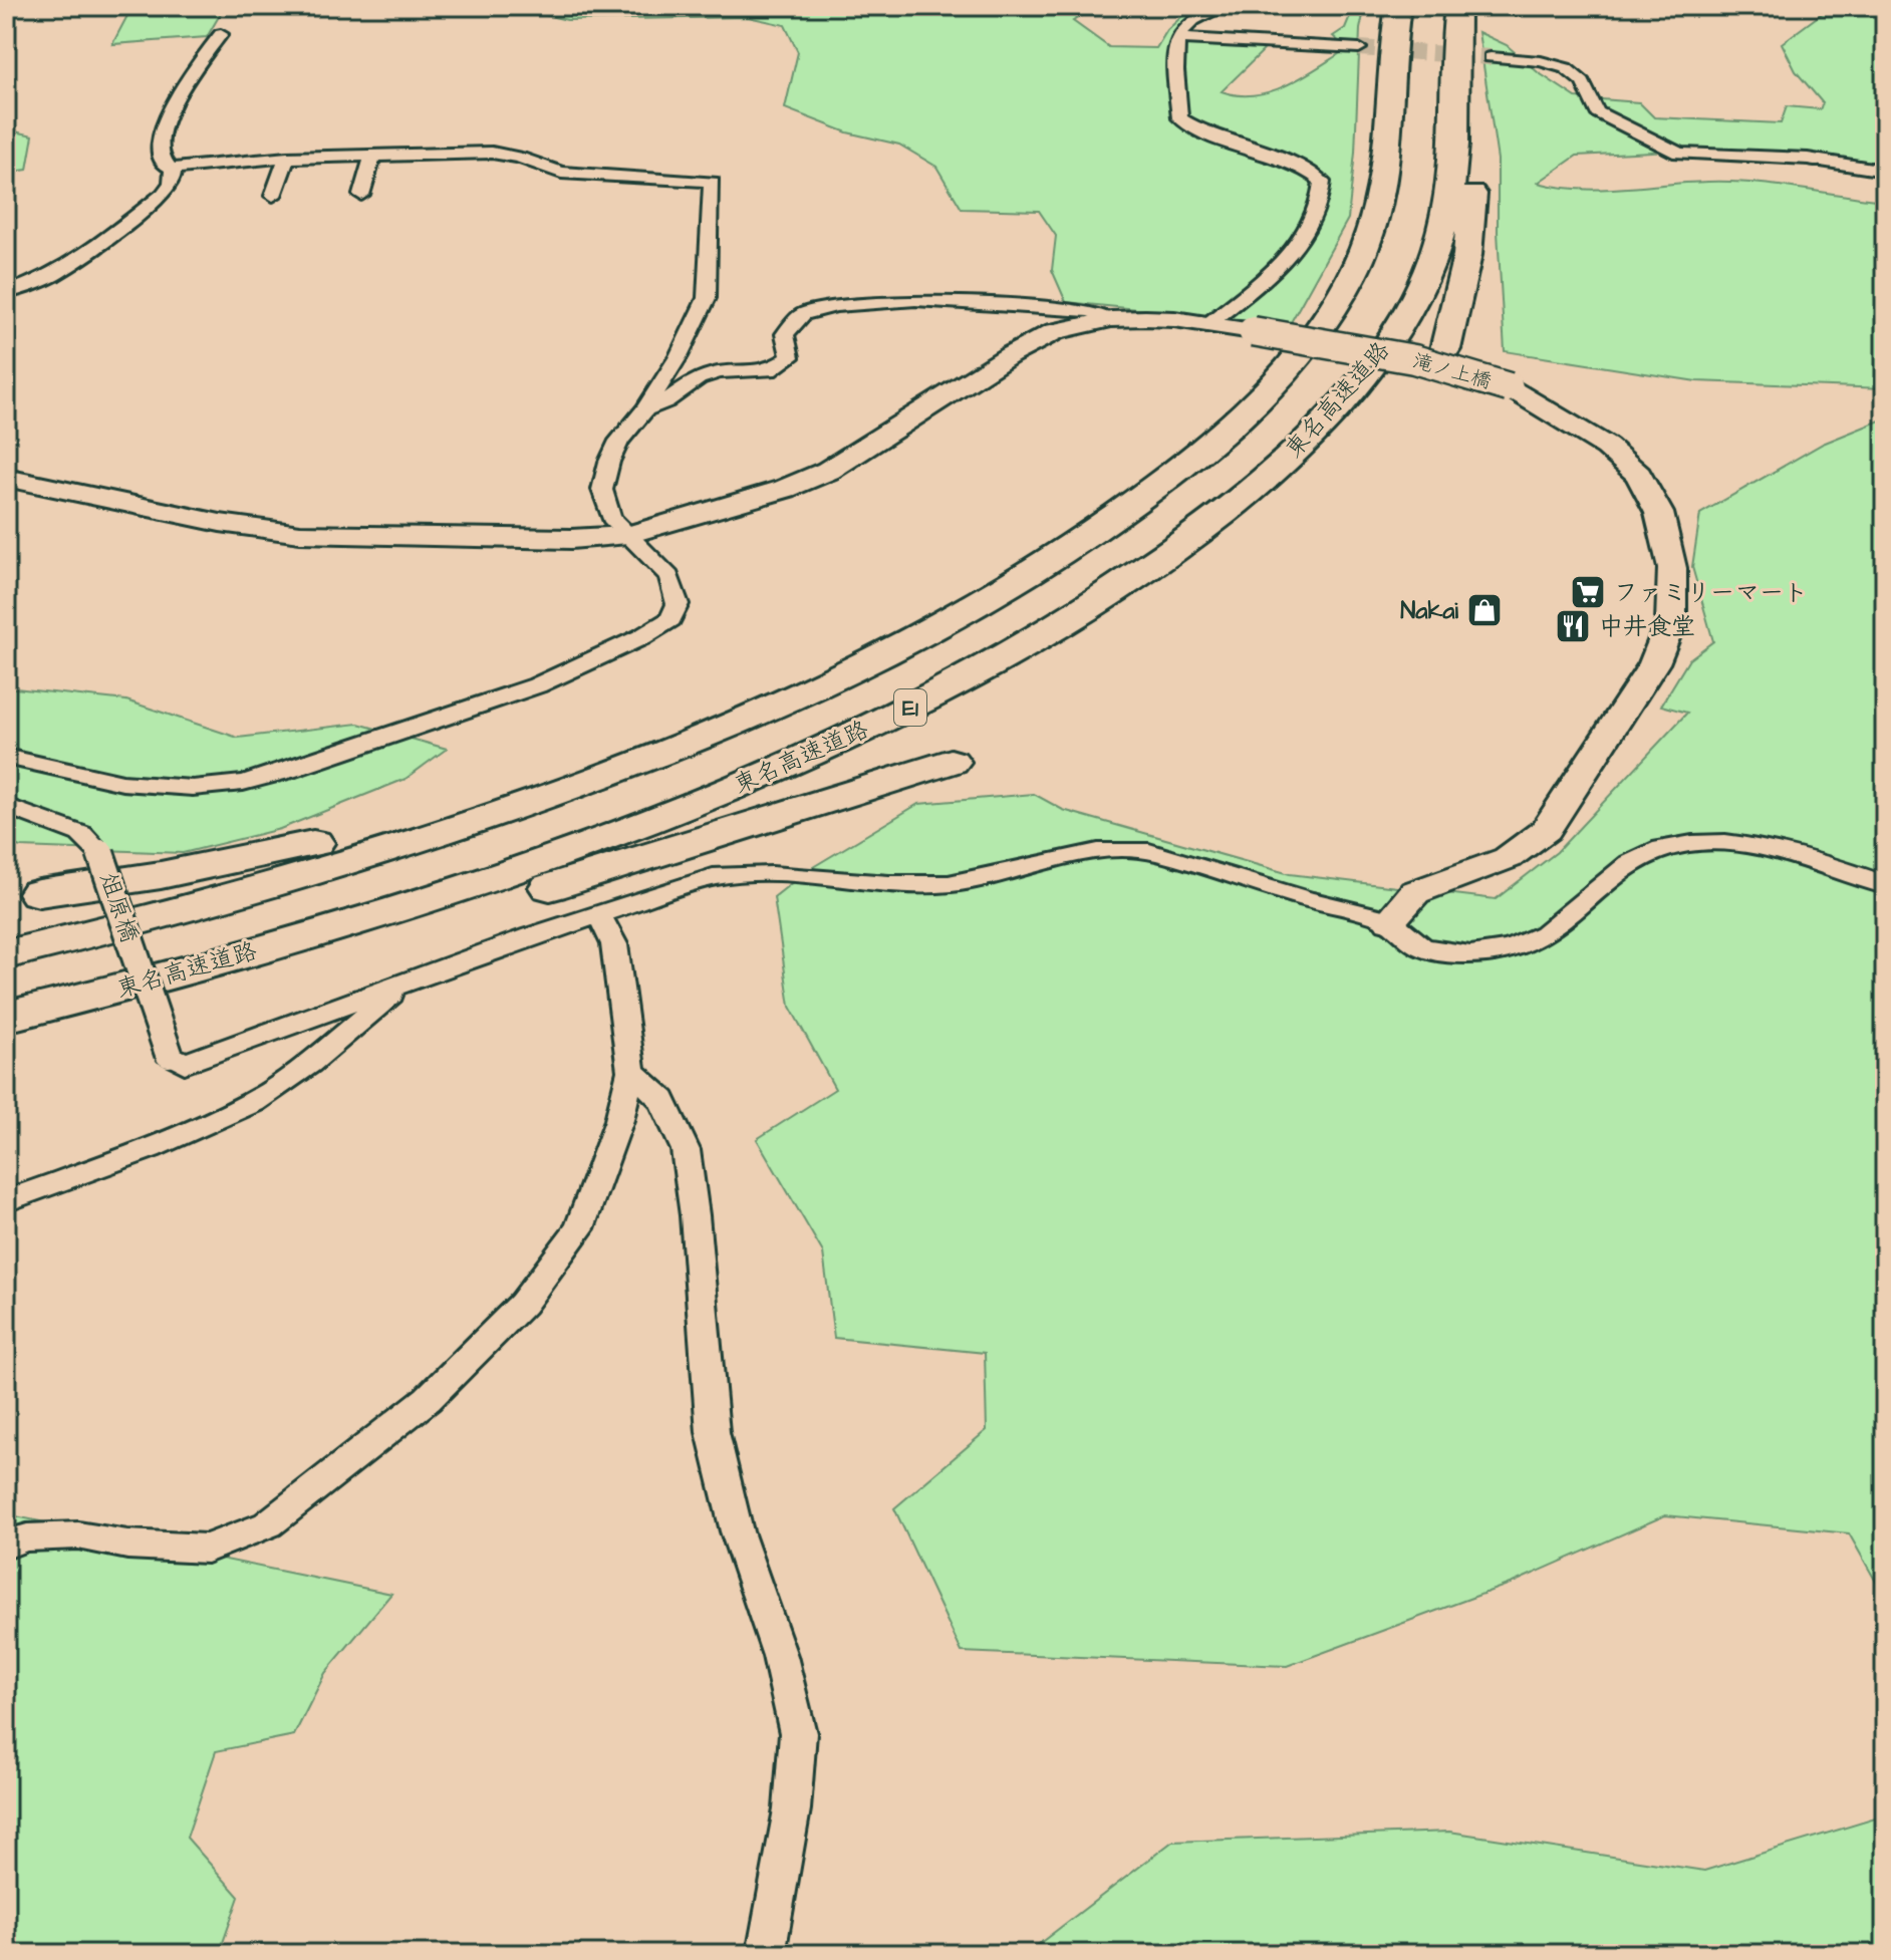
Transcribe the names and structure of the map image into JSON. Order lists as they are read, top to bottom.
{
  "streets": {
    "highway": ["東名高速道路", "E1"],
    "street": ["滝ノ上橋", "俎原橋"]
  },
  "places": {
    "supermarket": ["ファミリーマート"],
    "shop": ["Nakai"],
    "restaurant": ["中井食堂"]
  }
}
